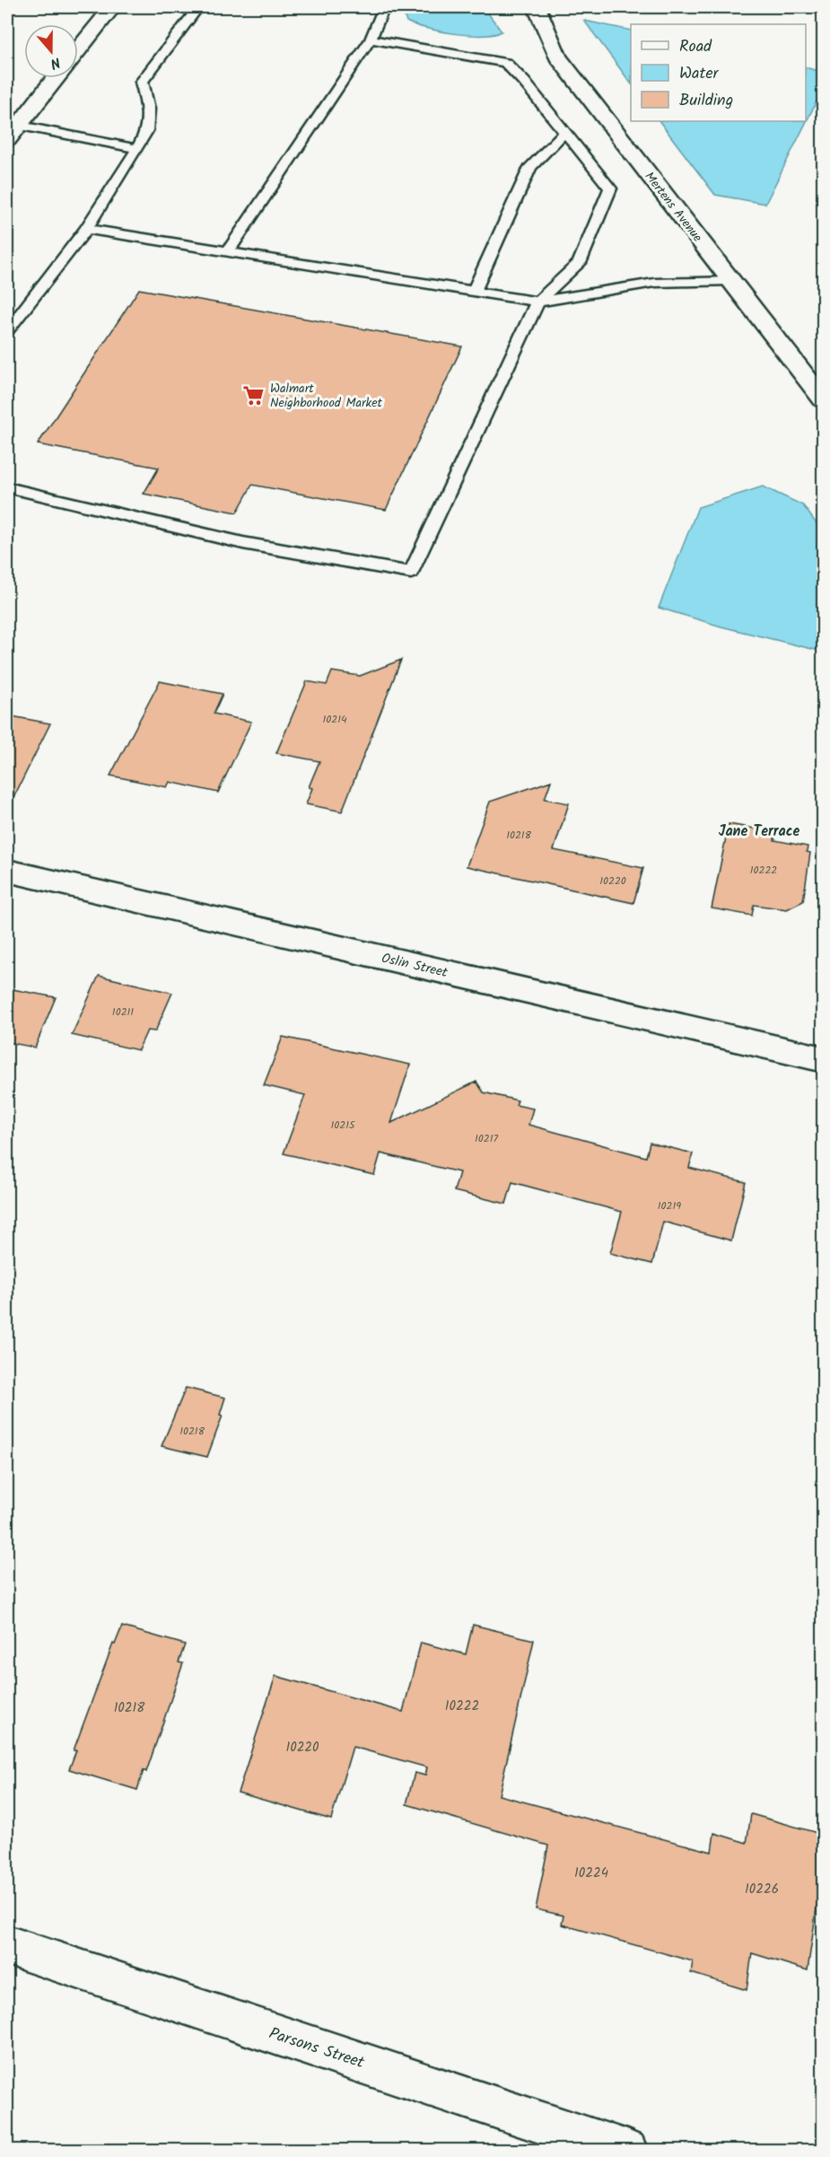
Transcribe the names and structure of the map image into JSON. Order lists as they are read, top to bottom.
{
  "streets": {
    "street": ["Mertens Avenue", "Oslin Street", "Parsons Street"]
  },
  "districts": ["Jane Terrace"],
  "places": {
    "supermarket": ["Walmart Neighborhood Market"]
  },
  "house_numbers": [
    "10214",
    "10218",
    "10222",
    "10220",
    "10211",
    "10215",
    "10217",
    "10219",
    "10218",
    "10222",
    "10218",
    "10220",
    "10224",
    "10226"
  ],
  "legend": ["Road", "Water", "Building"],
  "north": "bottom"
}
